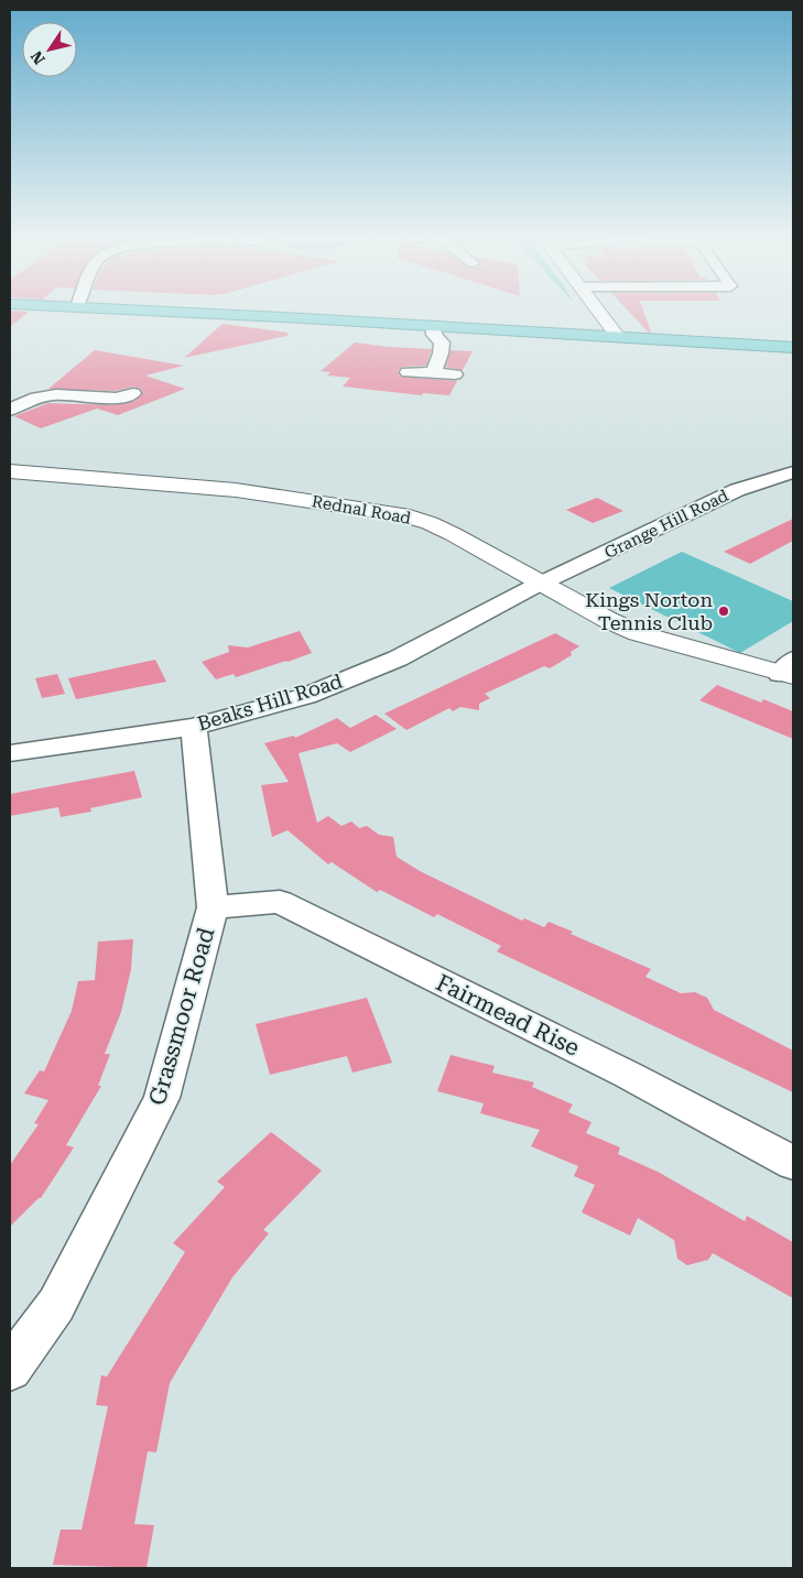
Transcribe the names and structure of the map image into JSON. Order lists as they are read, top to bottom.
{
  "streets": {
    "street": [
      "Rednal Road",
      "Grange Hill Road",
      "Beaks Hill Road",
      "Fairmead Rise",
      "Grassmoor Road"
    ]
  },
  "crossings": [
    ["Rednal Road", "Grange Hill Road"],
    ["Rednal Road", "Beaks Hill Road"],
    ["Grange Hill Road", "Beaks Hill Road"],
    ["Beaks Hill Road", "Grassmoor Road"],
    ["Fairmead Rise", "Grassmoor Road"]
  ],
  "places": ["Kings Norton Tennis Club"],
  "north": "bottom left"
}
